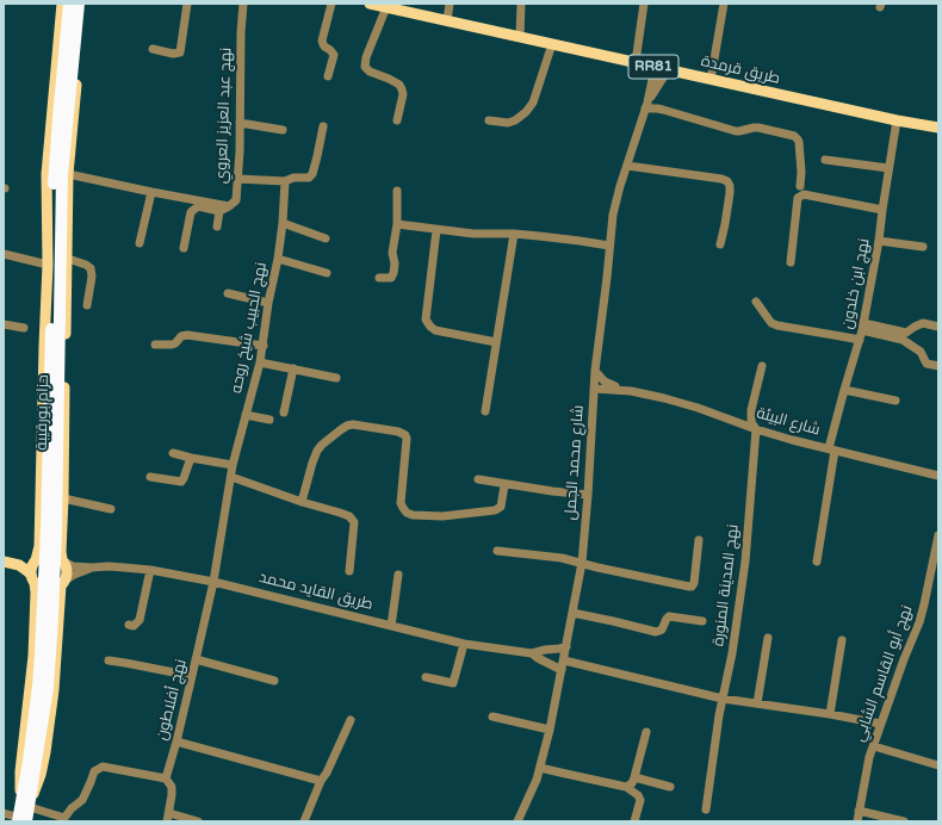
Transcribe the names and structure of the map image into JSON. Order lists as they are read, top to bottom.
{
  "streets": {
    "highway": ["حزام بورقيبة"],
    "main road": ["RR81", "طريق قرمدة"],
    "street": [
      "نهج عبد العزيز العروي",
      "نهج ابن خلدون",
      "نهج الحبيب شيخ روحه",
      "شارع البيئة",
      "شارع محمد الجمل",
      "نهج المدينة المنورة",
      "طريق القايد محمد",
      "نهج أبو القاسم الشابي",
      "نهج أفلاطون"
    ]
  },
  "crossings": [
    ["طريق قرمدة", "نهج ابن خلدون"],
    ["طريق قرمدة", "شارع محمد الجمل"],
    ["نهج عبد العزيز العروي", "حزام بورقيبة"],
    ["نهج ابن خلدون", "شارع البيئة"],
    ["نهج الحبيب شيخ روحه", "طريق القايد محمد"],
    ["نهج الحبيب شيخ روحه", "نهج أفلاطون"],
    ["حزام بورقيبة", "طريق القايد محمد"],
    ["شارع البيئة", "شارع محمد الجمل"],
    ["شارع البيئة", "نهج المدينة المنورة"],
    ["شارع محمد الجمل", "طريق القايد محمد"],
    ["طريق القايد محمد", "نهج أفلاطون"]
  ]
}
